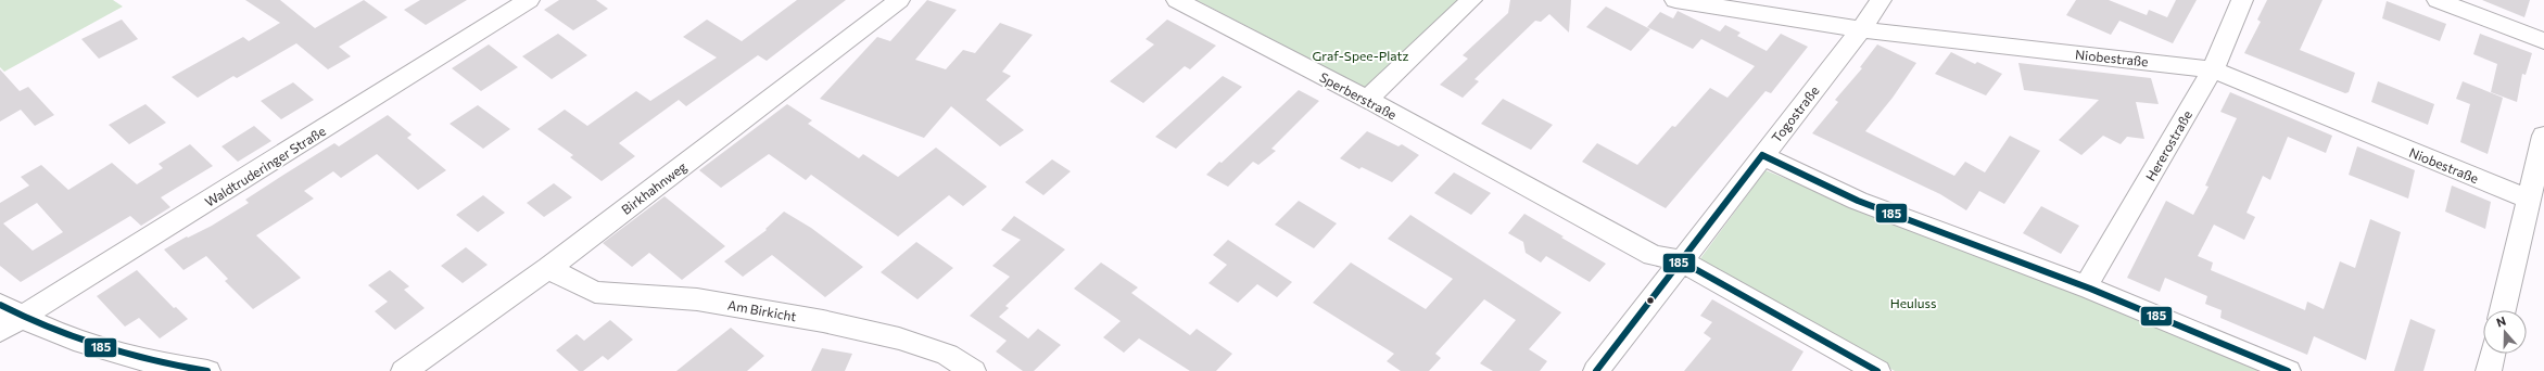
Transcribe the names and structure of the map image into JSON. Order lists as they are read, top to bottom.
{
  "streets": {
    "street": [
      "Niobestraße",
      "Sperberstraße",
      "Togostraße",
      "Hererostraße",
      "Waldtruderinger Straße",
      "Birkhahnweg",
      "Am Birkicht"
    ]
  },
  "crossings": [
    ["Niobestraße", "Togostraße"],
    ["Niobestraße", "Hererostraße"],
    ["Sperberstraße", "Togostraße"],
    ["Birkhahnweg", "Am Birkicht"]
  ],
  "parks": ["Graf-Spee-Platz", "Heuluss"],
  "lines": ["transit line 185"],
  "north": "top"
}
